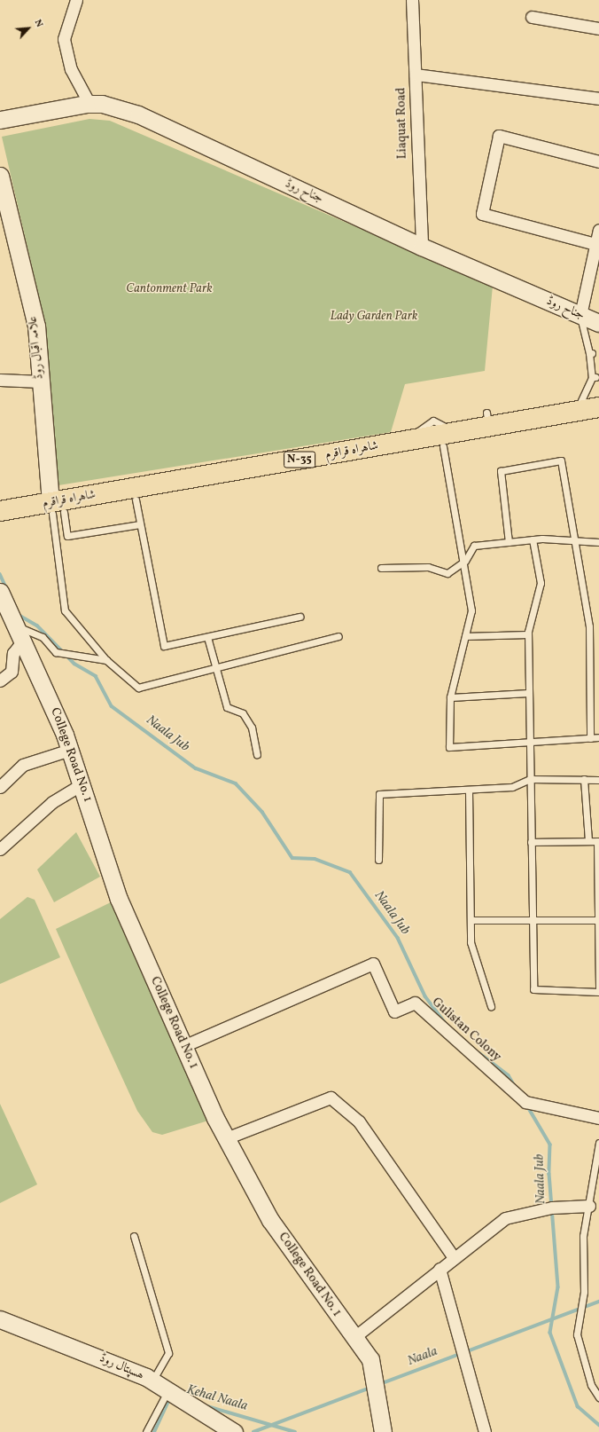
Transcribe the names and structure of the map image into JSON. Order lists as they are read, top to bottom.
{
  "streets": {
    "highway": ["شاہراہ قراقرم", "N-35"],
    "main road": [
      "جناح روڈ",
      "علامہ اقبال روڈ",
      "College Road No. 1",
      "ھسپتال روڈ"
    ],
    "street": ["Liaquat Road", "Gulistan Colony"]
  },
  "crossings": [
    ["Liaquat Road", "جناح روڈ"],
    ["علامہ اقبال روڈ", "شاہراہ قراقرم"],
    ["College Road No. 1", "Gulistan Colony"]
  ],
  "water": ["Naala Jub", "Naala", "Kehal Naala"],
  "parks": ["Cantonment Park", "Lady Garden Park"],
  "north": "top right"
}
